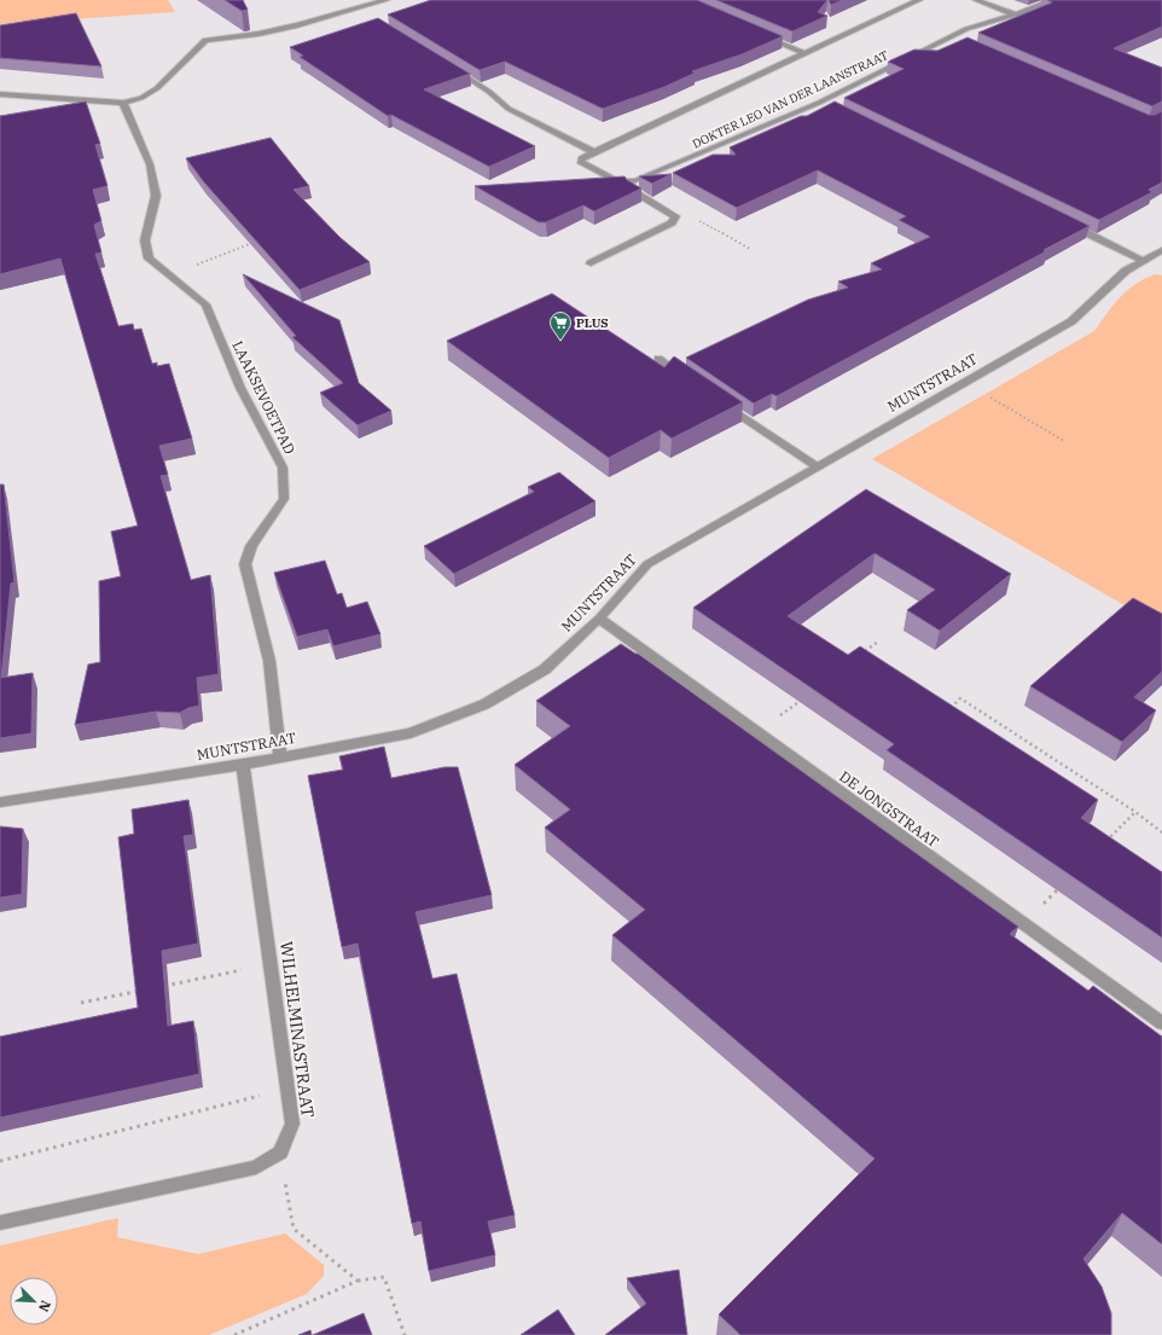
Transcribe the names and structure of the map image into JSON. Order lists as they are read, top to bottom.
{
  "streets": {
    "street": [
      "DOKTER LEO VAN DER LAANSTRAAT",
      "MUNTSTRAAT",
      "LAAKSEVOETPAD",
      "DE JONGSTRAAT",
      "WILHELMINASTRAAT"
    ]
  },
  "crossings": [
    ["MUNTSTRAAT", "LAAKSEVOETPAD"],
    ["MUNTSTRAAT", "DE JONGSTRAAT"],
    ["MUNTSTRAAT", "WILHELMINASTRAAT"]
  ],
  "places": {
    "supermarket": ["PLUS"]
  },
  "north": "bottom right"
}
